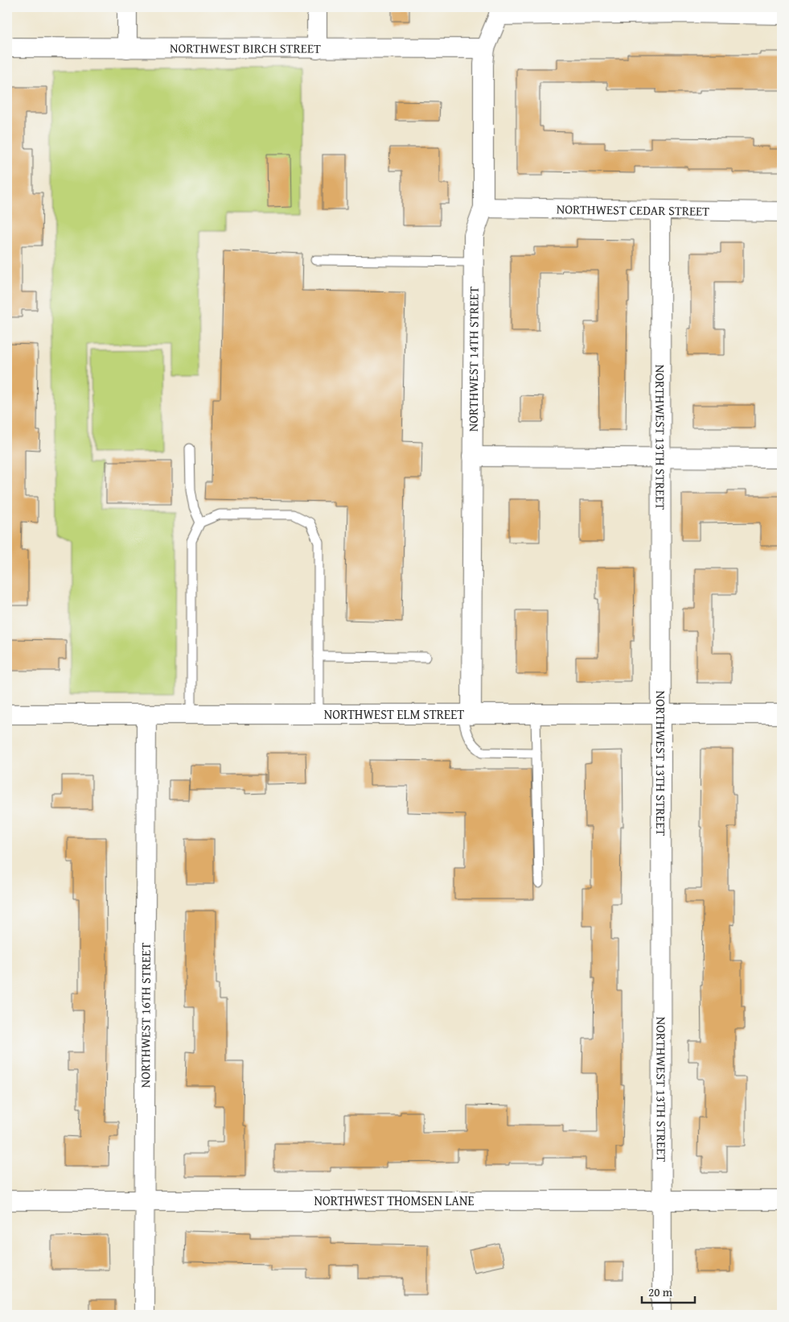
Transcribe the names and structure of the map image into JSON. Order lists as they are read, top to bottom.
{
  "streets": {
    "street": [
      "NORTHWEST BIRCH STREET",
      "NORTHWEST CEDAR STREET",
      "NORTHWEST 14TH STREET",
      "NORTHWEST 13TH STREET",
      "NORTHWEST ELM STREET",
      "NORTHWEST 16TH STREET",
      "NORTHWEST THOMSEN LANE"
    ]
  },
  "crossings": [
    ["NORTHWEST BIRCH STREET", "NORTHWEST 14TH STREET"],
    ["NORTHWEST CEDAR STREET", "NORTHWEST 14TH STREET"],
    ["NORTHWEST CEDAR STREET", "NORTHWEST 13TH STREET"],
    ["NORTHWEST 14TH STREET", "NORTHWEST ELM STREET"],
    ["NORTHWEST 13TH STREET", "NORTHWEST ELM STREET"],
    ["NORTHWEST 13TH STREET", "NORTHWEST THOMSEN LANE"],
    ["NORTHWEST ELM STREET", "NORTHWEST 16TH STREET"],
    ["NORTHWEST 16TH STREET", "NORTHWEST THOMSEN LANE"]
  ],
  "scale_bar": "20 m"
}
